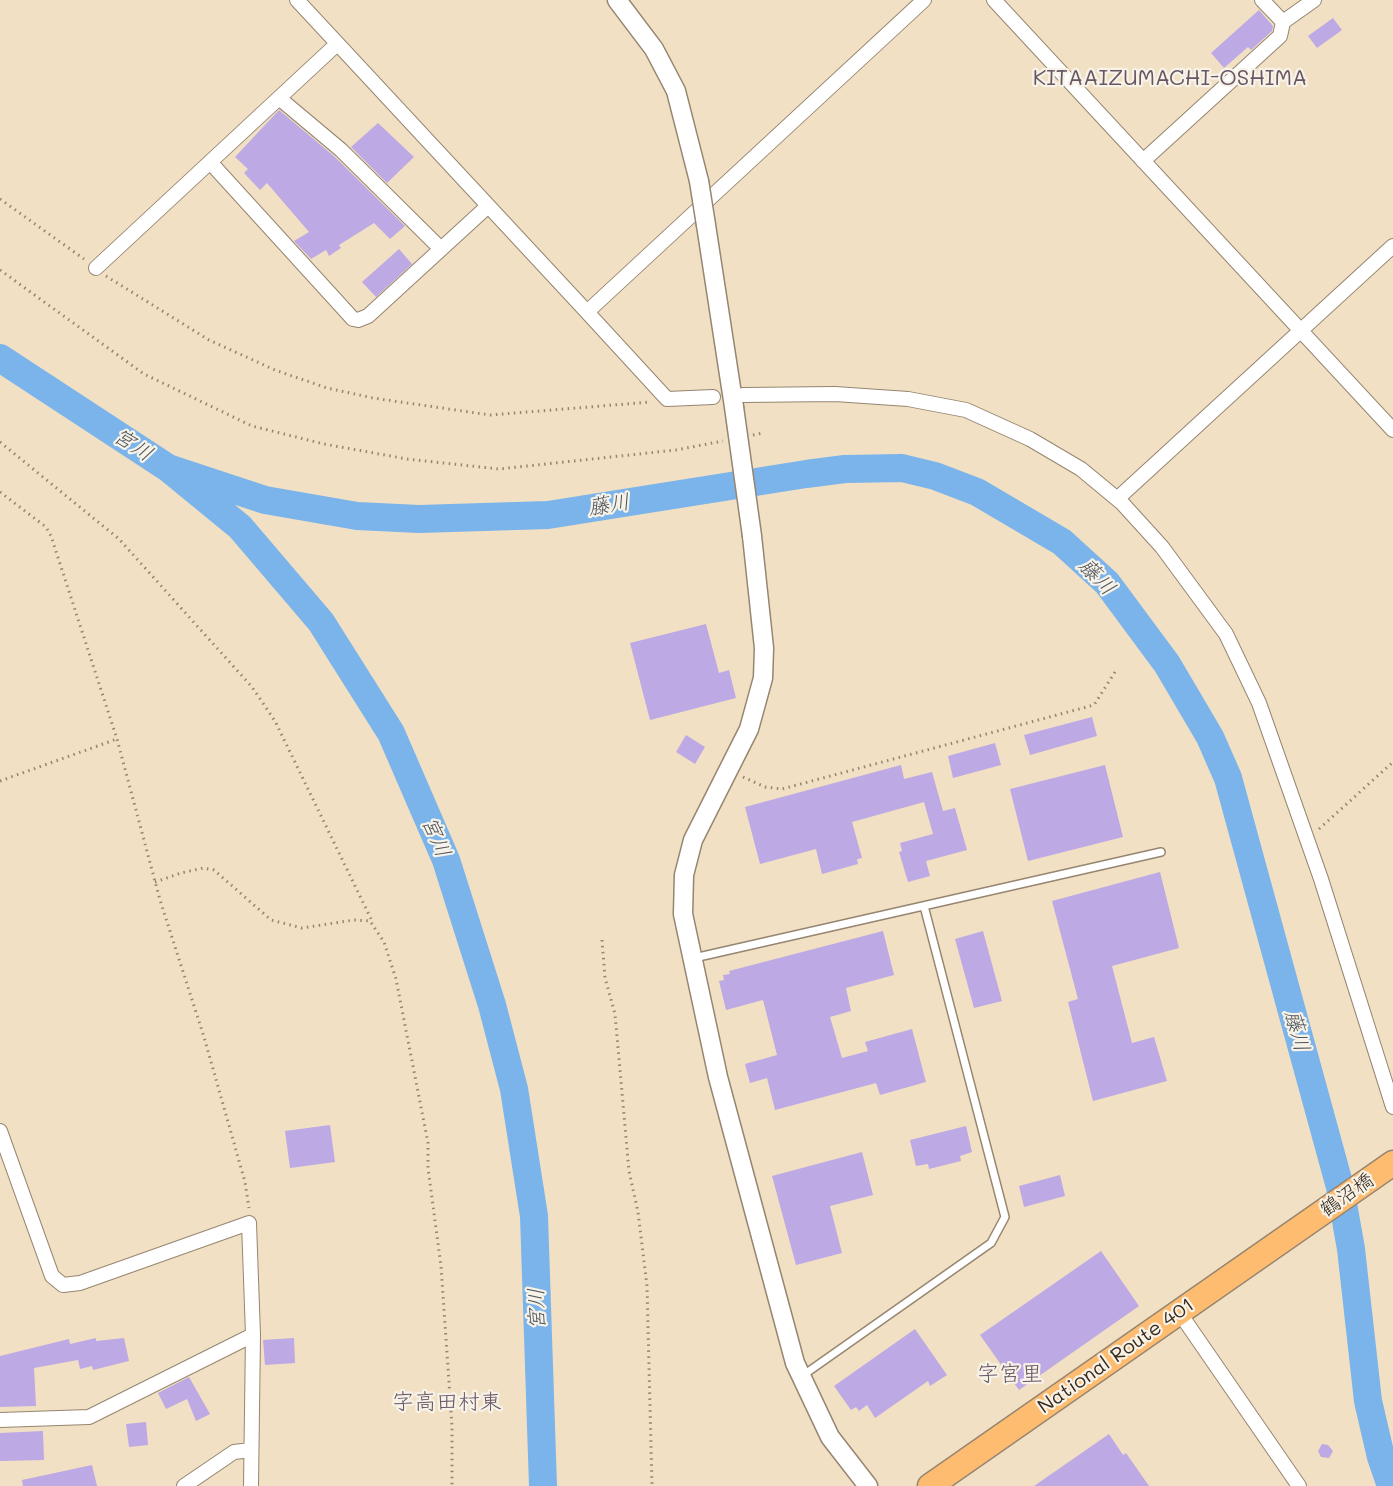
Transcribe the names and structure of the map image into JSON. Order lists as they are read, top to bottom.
{
  "streets": {
    "highway": ["鶴沼橋", "National Route 401"]
  },
  "crossings": [
    ["鶴沼橋", "National Route 401"]
  ],
  "districts": ["KITAAIZUMACHI-OSHIMA", "字宮里", "字高田村東"],
  "water": ["宮川", "藤川"]
}
